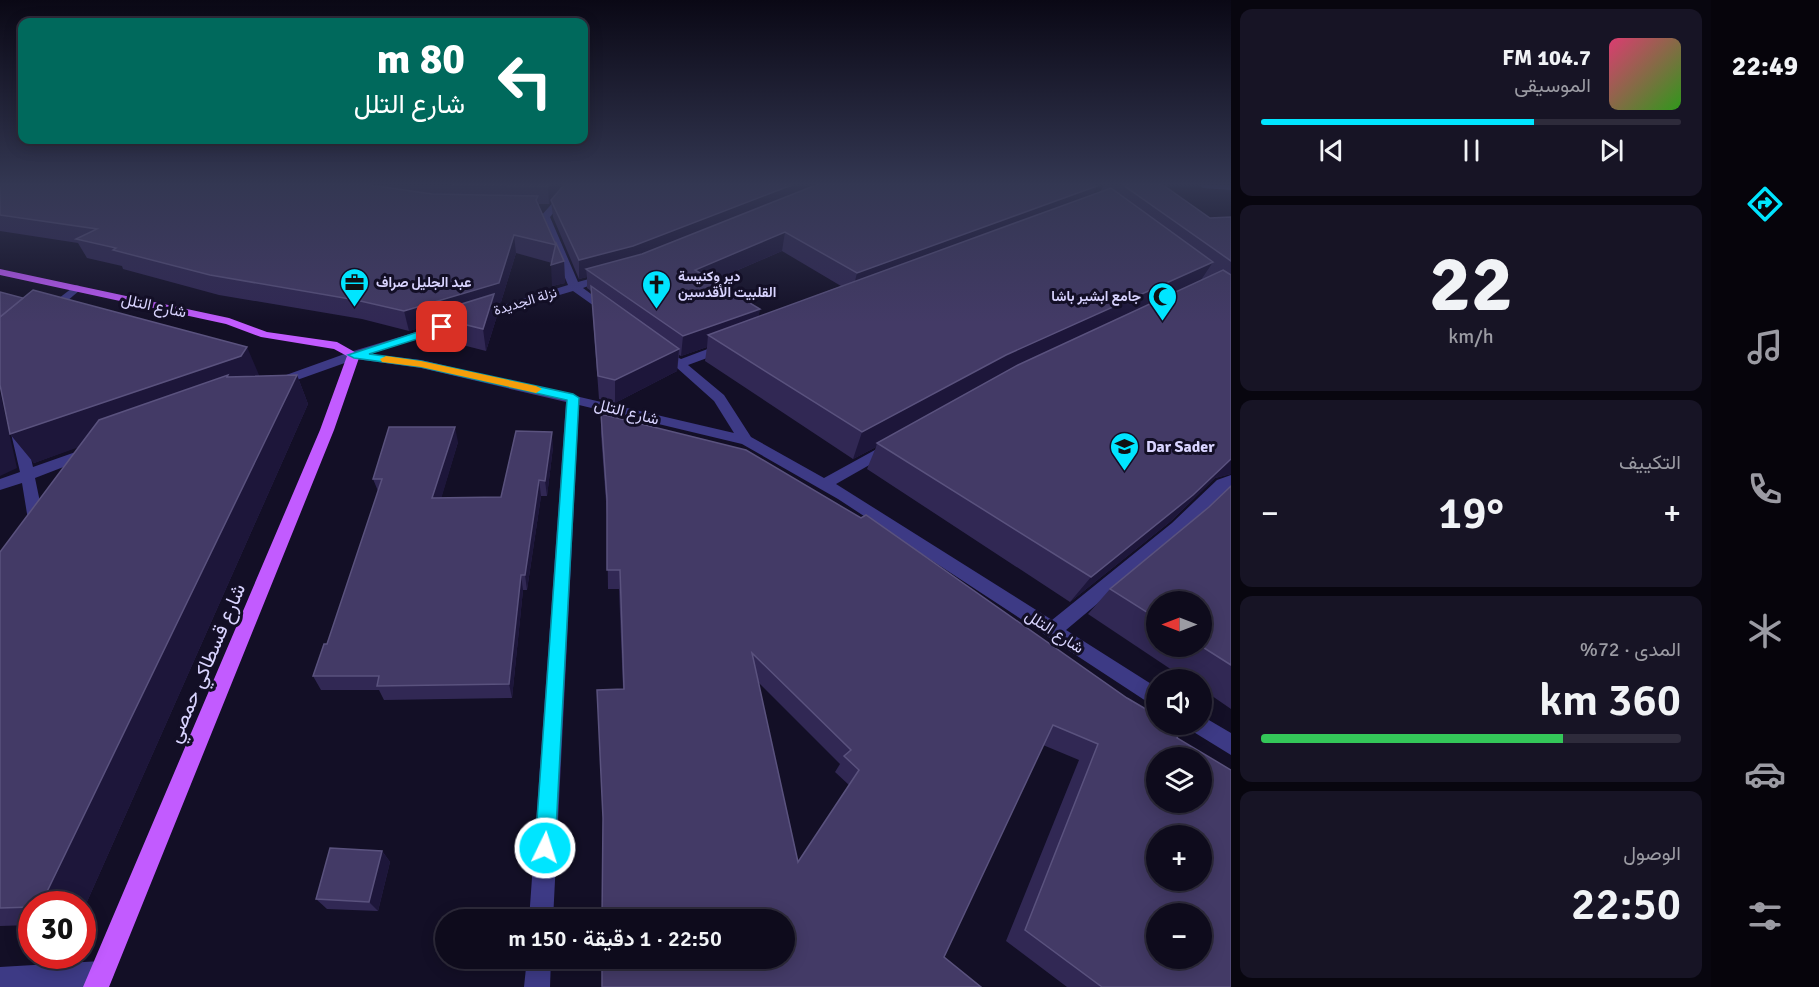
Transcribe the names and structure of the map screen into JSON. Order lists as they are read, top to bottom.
{
  "streets": {
    "main road": ["شارع التلل", "شارع قسطاكي حمصي"],
    "street": ["نزلة الجديدة"]
  },
  "crossings": [
    ["نزلة الجديدة", "شارع التلل"],
    ["نزلة الجديدة", "شارع قسطاكي حمصي"],
    ["شارع التلل", "شارع قسطاكي حمصي"]
  ],
  "places": {
    "office": ["عبد الجليل صراف"],
    "church": ["دير وكنيسة القلبيت الأقدسين"],
    "mosque": ["جامع ابشير باشا"],
    "school or university": ["Dar Sader"]
  },
  "north": "left",
  "page": {
    "tabs": "22:49",
    "turn": ["80 m", "شارع التلل"],
    "song": ["104.7 FM", "الموسيقى"],
    "tile": [
      ["22", "km/h"],
      "التكييف",
      ["المدى · 72%", "360 km"],
      ["الوصول", "22:50"]
    ],
    "heat": ["−", "19°", "+"],
    "map_buttons": ["+", "−"],
    "limit": "30",
    "trip": "22:50 · 1 دقيقة · 150 m"
  }
}
